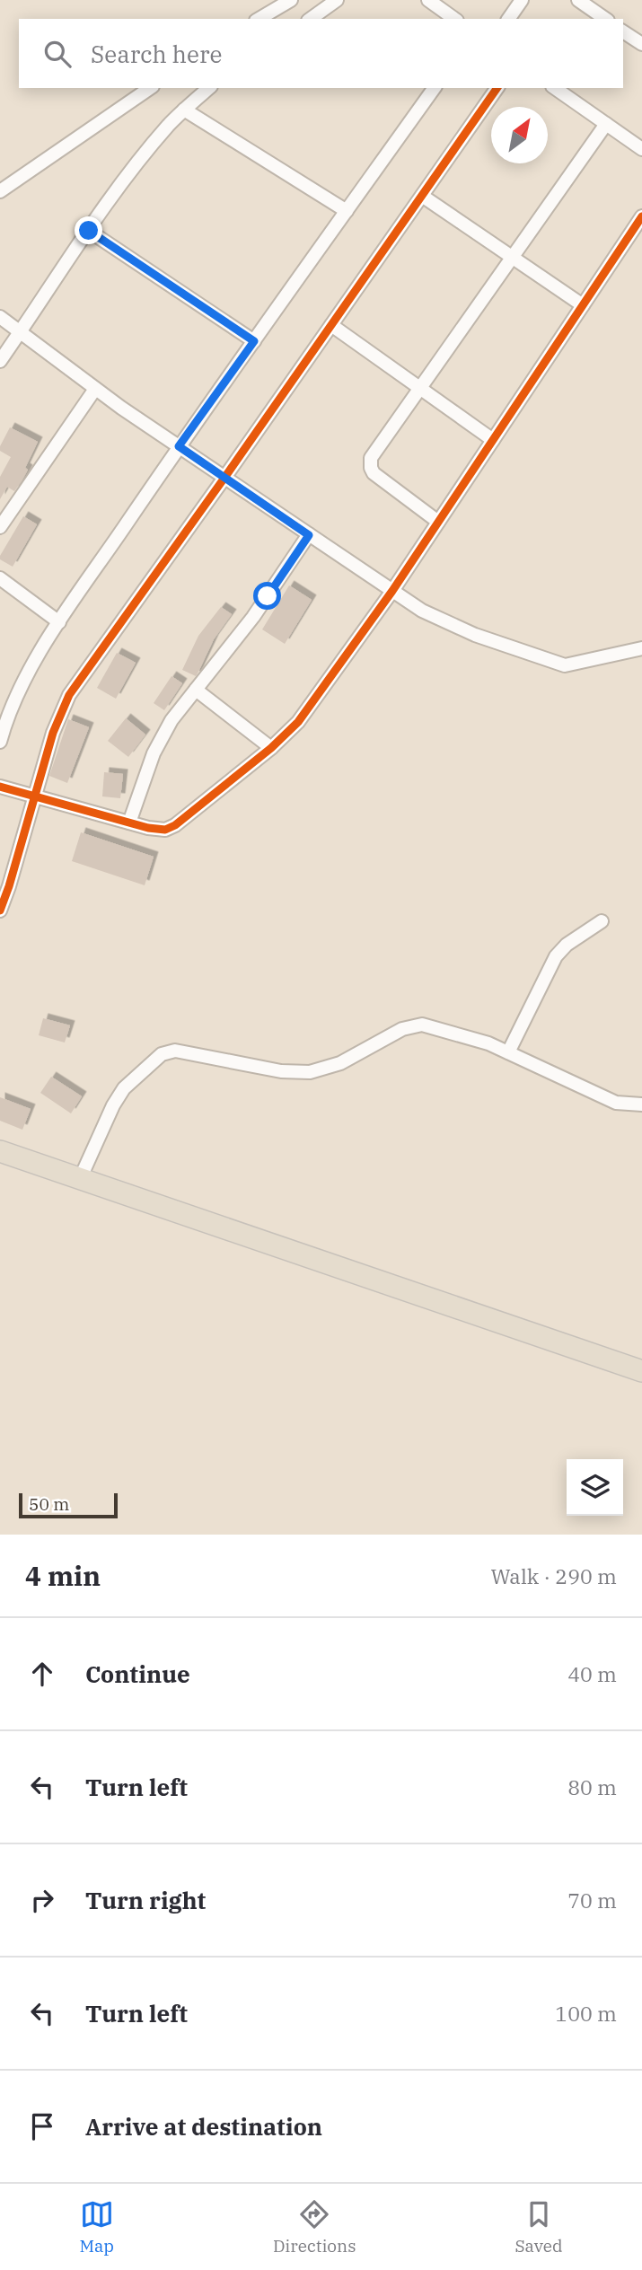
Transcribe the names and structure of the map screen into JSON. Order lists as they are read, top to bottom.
{
  "scale_bar": "50 m",
  "north": "top right",
  "page": {
    "search": "Search here",
    "scale": "50 m",
    "heading": ["4 min", "Walk · 290 m"],
    "list": [
      ["Continue", "40 m"],
      ["Turn left", "80 m"],
      ["Turn right", "70 m"],
      ["Turn left", "100 m"],
      "Arrive at destination"
    ],
    "nav": ["Map", "Directions", "Saved"]
  }
}
